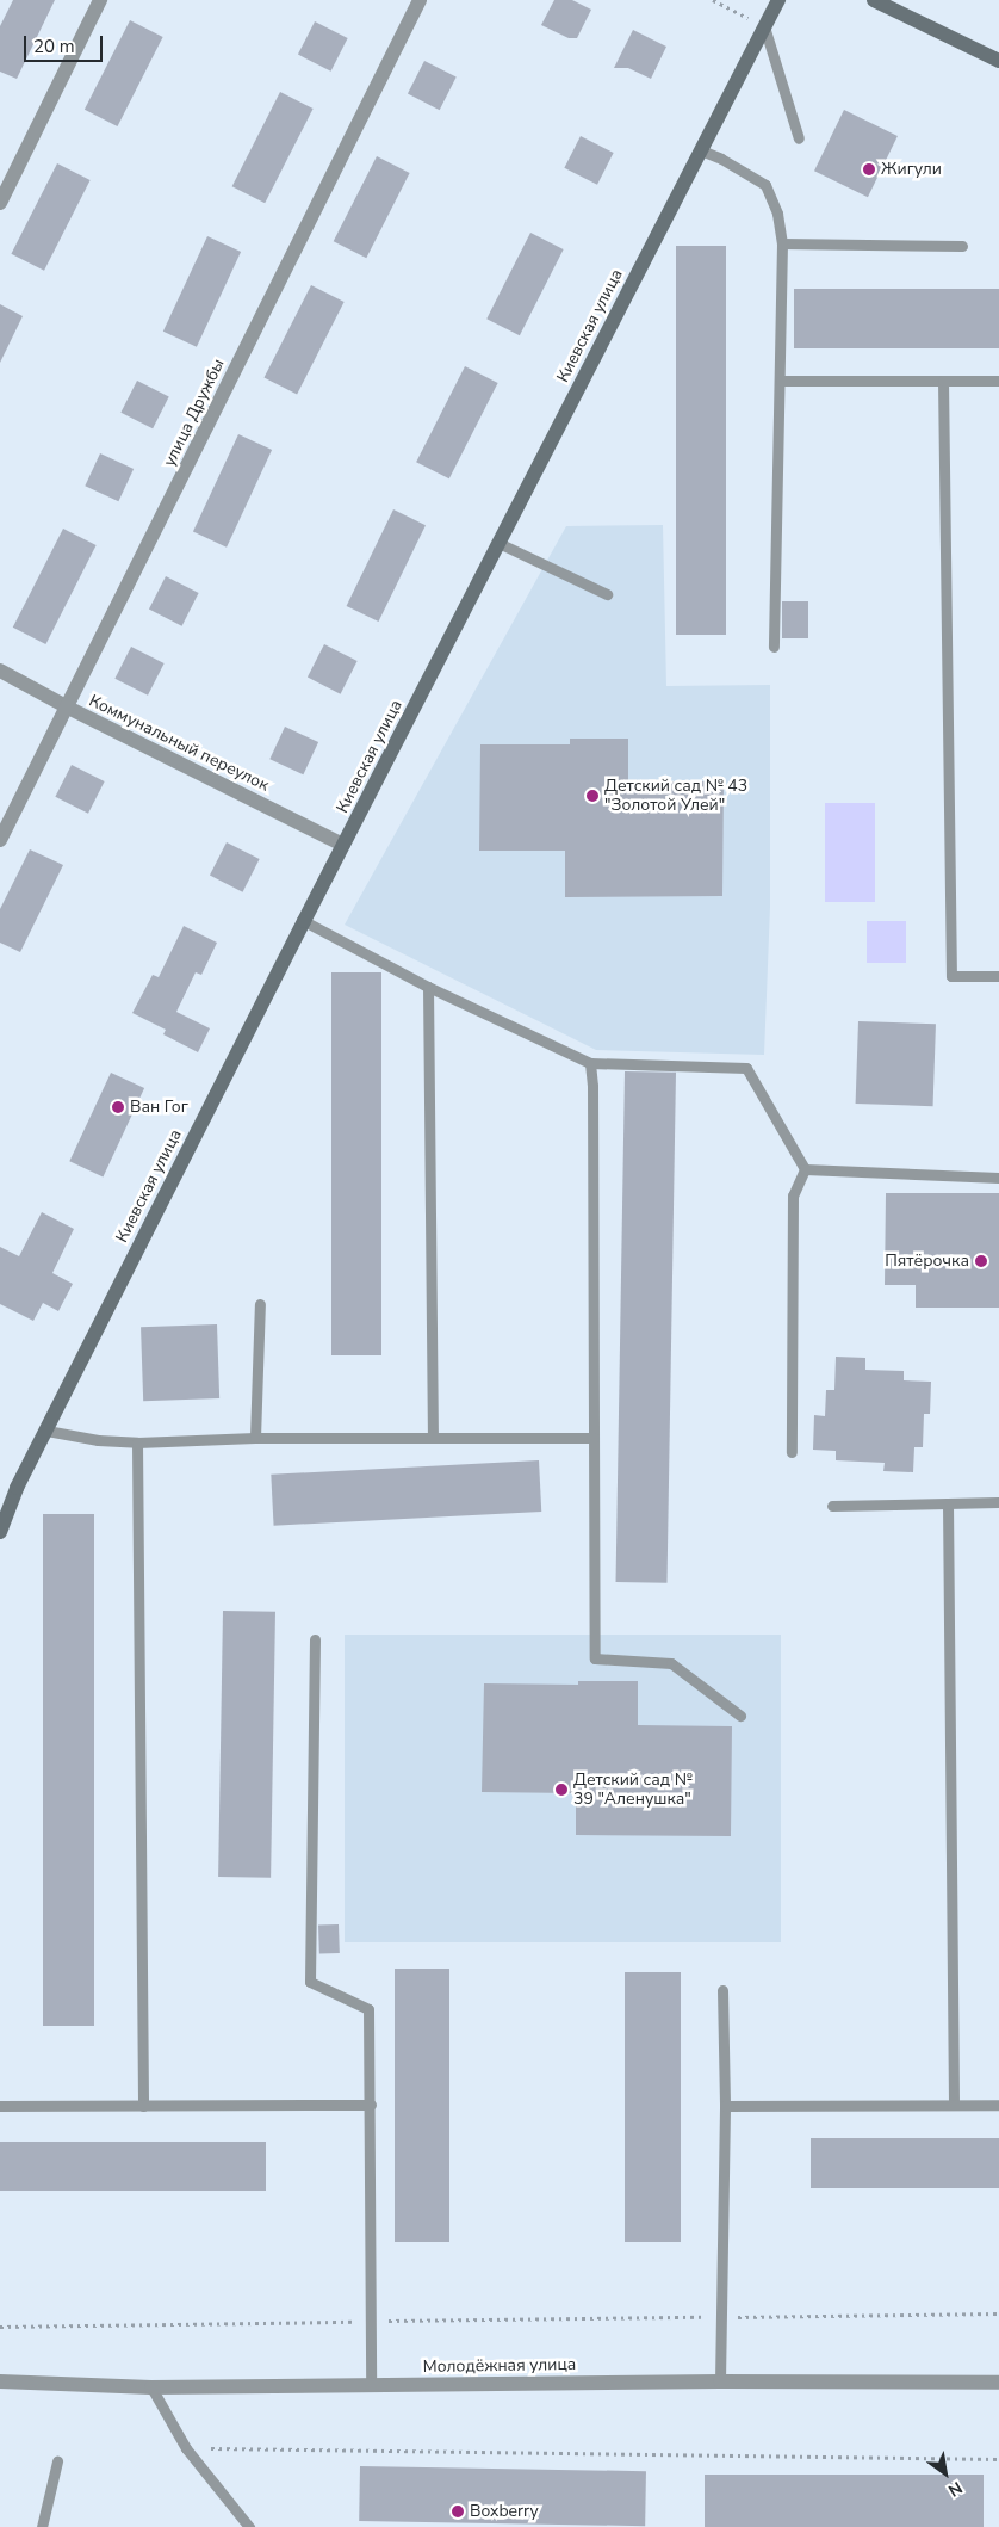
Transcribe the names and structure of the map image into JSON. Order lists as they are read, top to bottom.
{
  "streets": {
    "main road": ["Киевская улица"],
    "street": ["улица Дружбы", "Коммунальный переулок", "Молодёжная улица"]
  },
  "crossings": [
    ["Киевская улица", "Коммунальный переулок"],
    ["улица Дружбы", "Коммунальный переулок"]
  ],
  "places": [
    "Жигули",
    "Детский сад № 43 \"Золотой Улей\"",
    "Ван Гог",
    "Пятёрочка",
    "Детский сад № 39 \"Аленушка\"",
    "Boxberry"
  ],
  "scale_bar": "20 m",
  "north": "bottom right"
}
